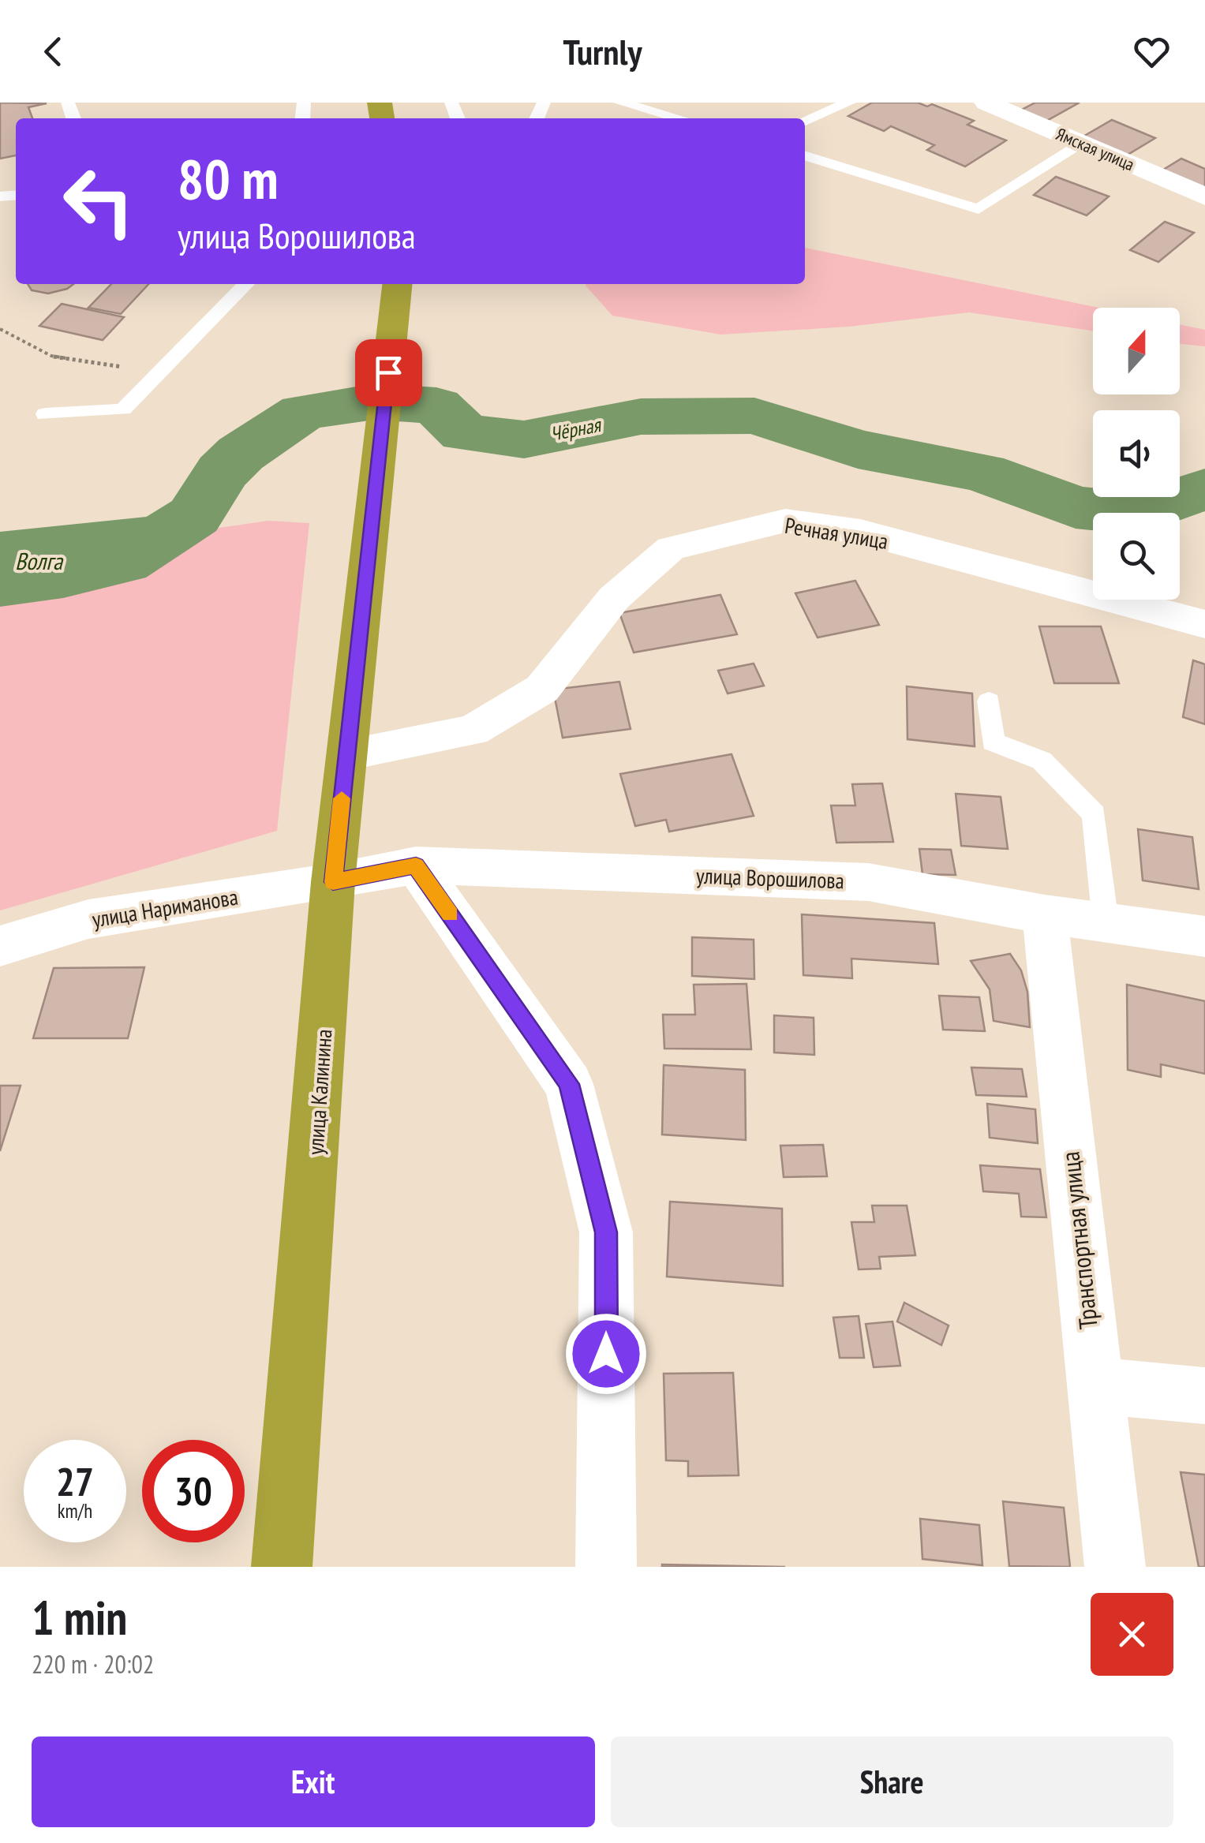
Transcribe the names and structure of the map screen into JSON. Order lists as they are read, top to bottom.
{
  "streets": {
    "highway": ["улица Калинина"],
    "street": [
      "Ямская улица",
      "Речная улица",
      "улица Ворошилова",
      "улица Нариманова",
      "Транспортная улица"
    ]
  },
  "crossings": [
    ["Речная улица", "улица Калинина"],
    ["улица Ворошилова", "улица Нариманова"],
    ["улица Ворошилова", "улица Калинина"],
    ["улица Ворошилова", "Транспортная улица"],
    ["улица Нариманова", "улица Калинина"]
  ],
  "water": ["Чёрная", "Волга"],
  "north": "top",
  "page": {
    "header": "Turnly",
    "turn": ["80 m", "улица Ворошилова"],
    "speed": "27 km/h",
    "limit": "30",
    "heading": ["1 min", "220 m · 20:02"],
    "buttons": ["Exit", "Share"]
  }
}
